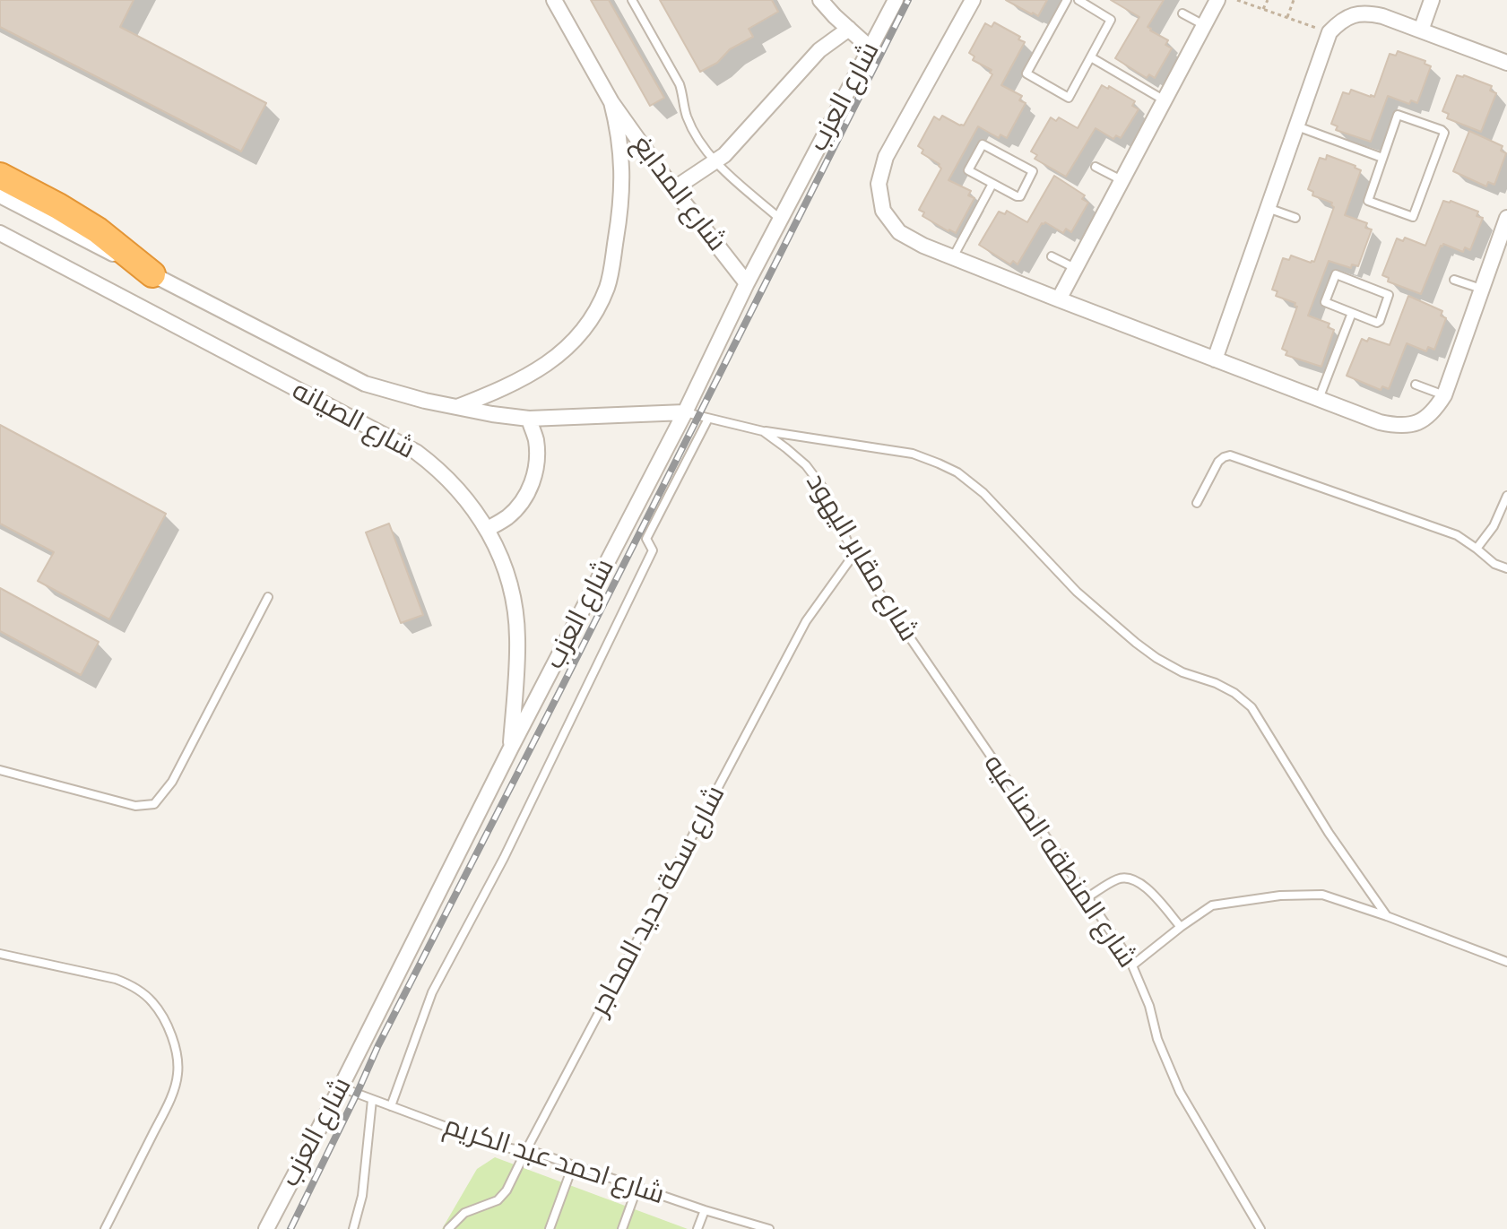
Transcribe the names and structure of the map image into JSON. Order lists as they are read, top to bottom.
{
  "streets": {
    "street": ["شارع العزب", "شارع المدابغ", "شارع الصيانه"],
    "lane": [
      "شارع مقابر اليهود",
      "شارع المنطقه الصناعيه",
      "شارع سكة حديد المحاجر",
      "شارع احمد عبد الكريم"
    ]
  },
  "crossings": [
    ["شارع العزب", "شارع المدابغ"],
    ["شارع العزب", "شارع الصيانه"],
    ["شارع العزب", "شارع مقابر اليهود"],
    ["شارع العزب", "شارع احمد عبد الكريم"],
    ["شارع المدابغ", "شارع الصيانه"],
    ["شارع الصيانه", "شارع مقابر اليهود"],
    ["شارع مقابر اليهود", "شارع المنطقه الصناعيه"],
    ["شارع مقابر اليهود", "شارع سكة حديد المحاجر"],
    ["شارع سكة حديد المحاجر", "شارع احمد عبد الكريم"]
  ]
}
